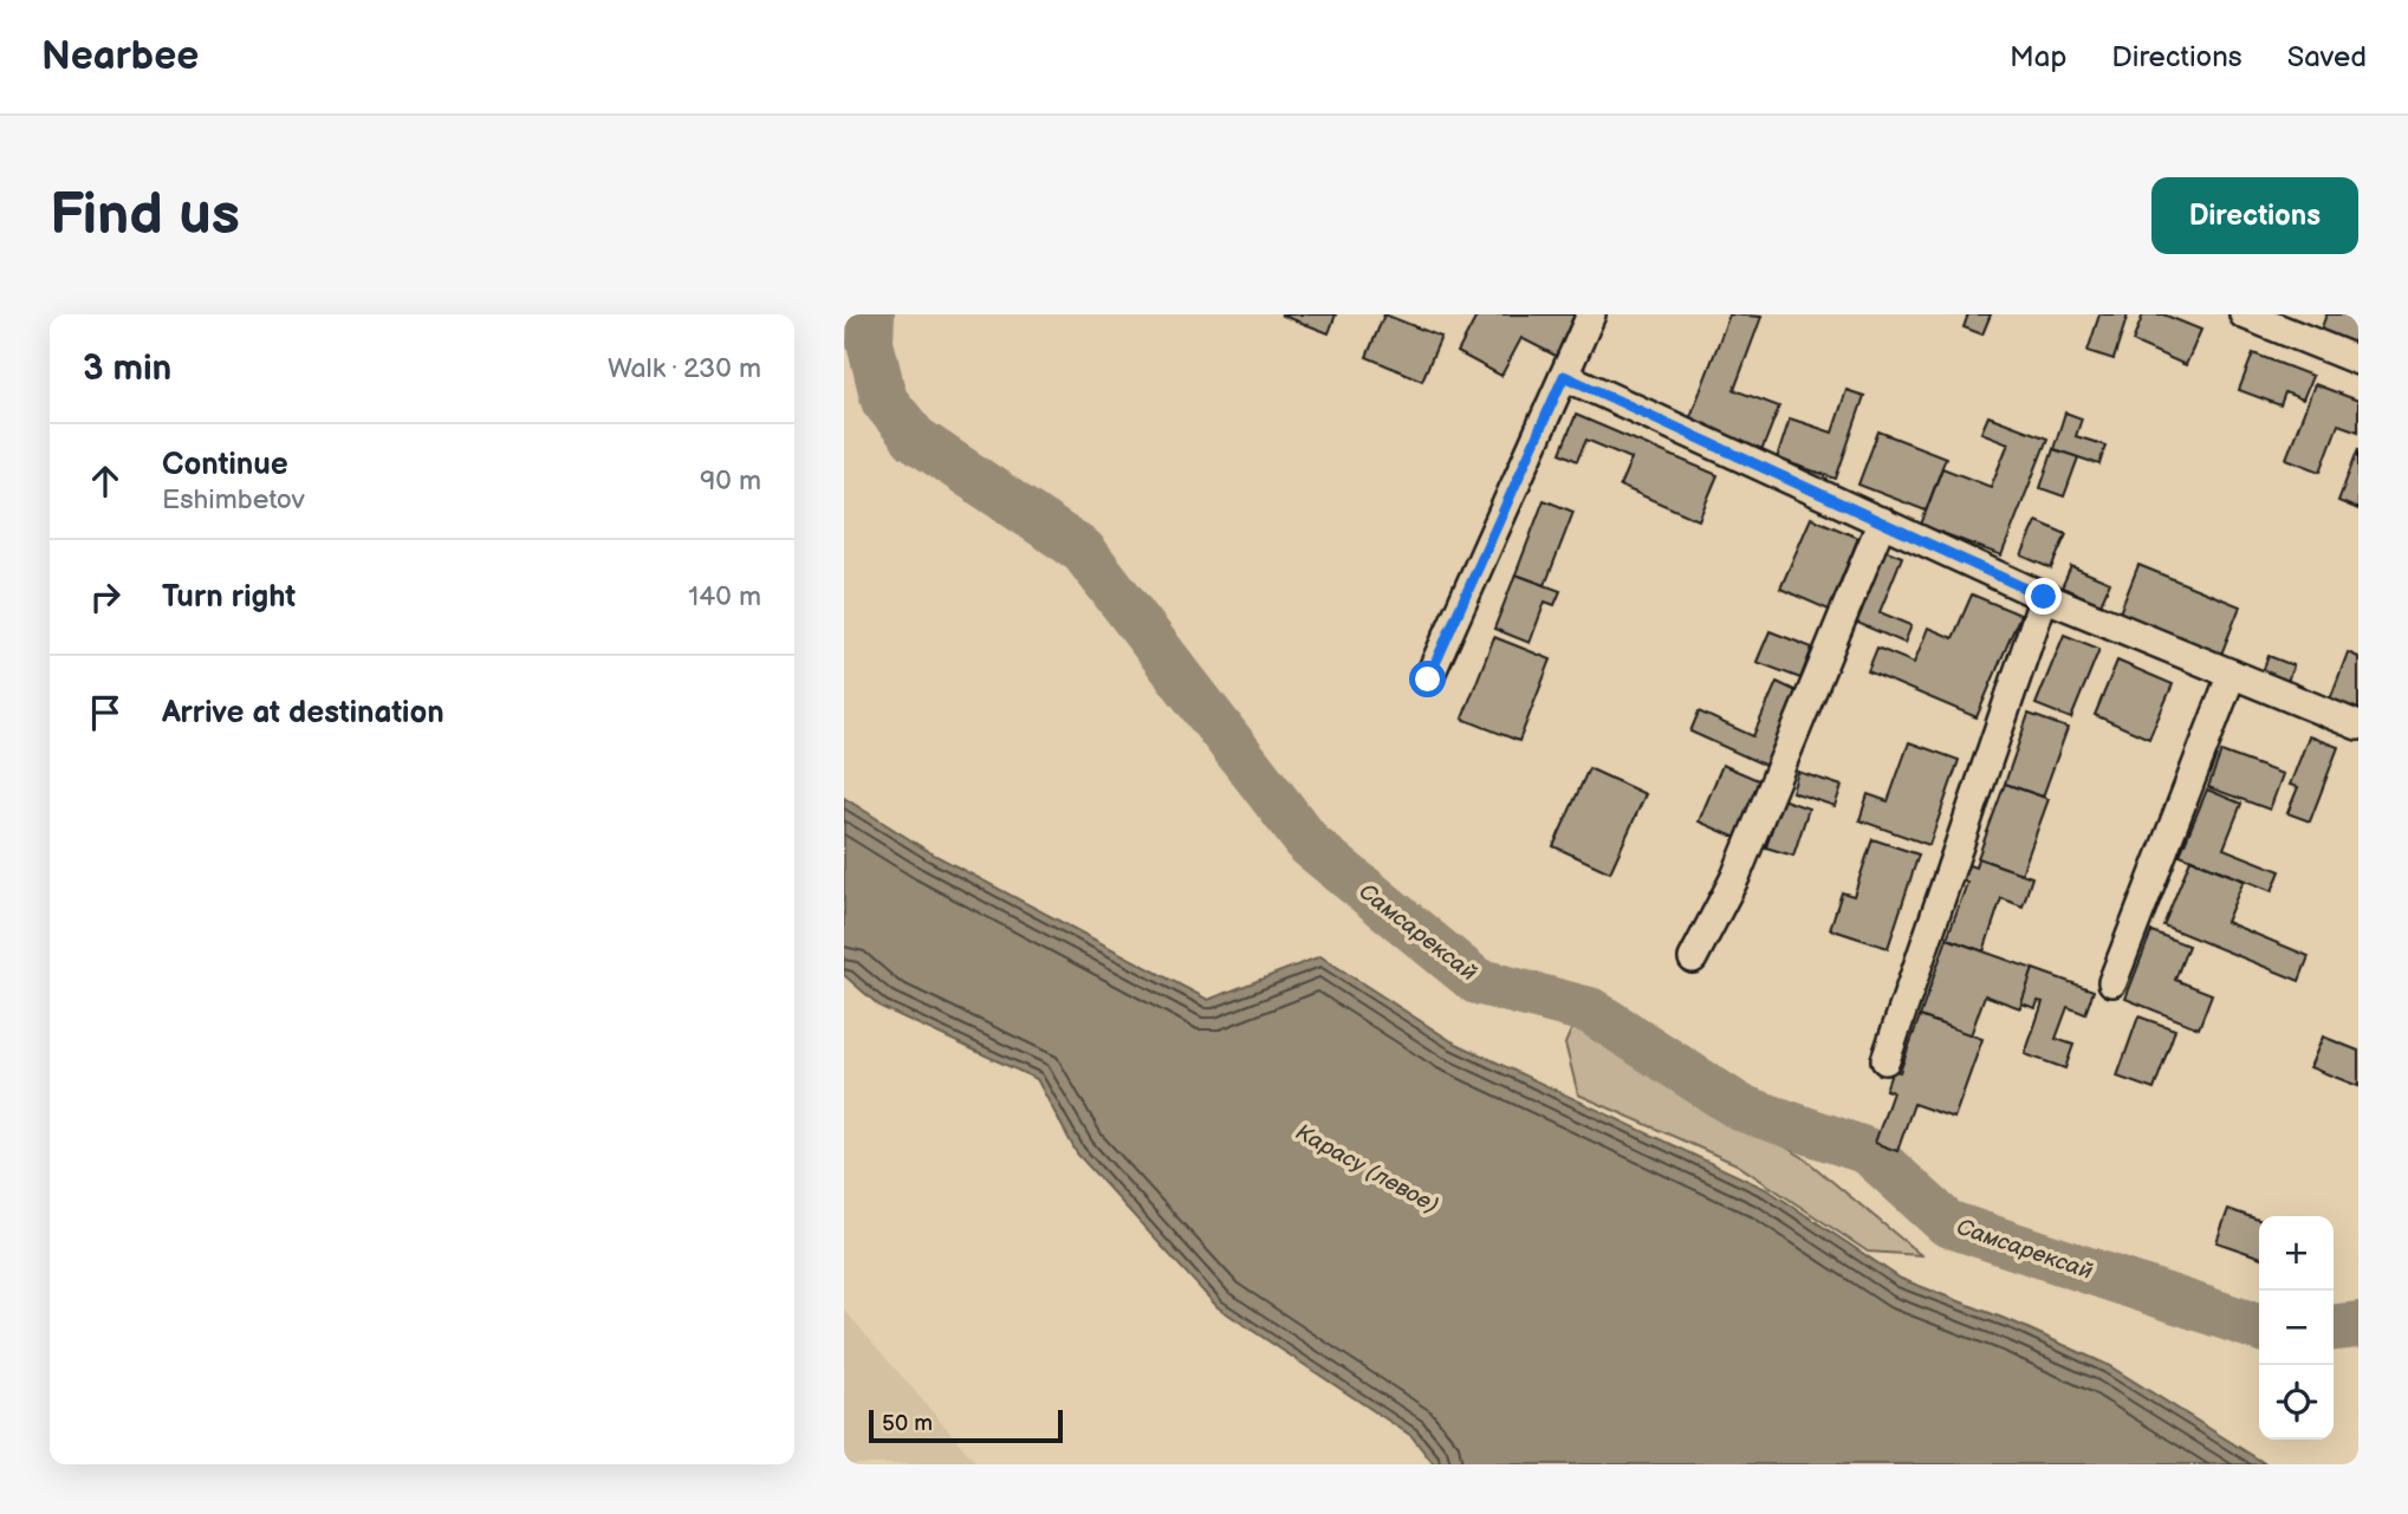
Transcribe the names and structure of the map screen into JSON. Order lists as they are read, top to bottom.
{
  "water": ["Самсарексай", "Карасу (левое)"],
  "scale_bar": "50 m",
  "page": {
    "header": "Nearbee",
    "nav": ["Map", "Directions", "Saved"],
    "buttons": "Directions",
    "title": "Find us",
    "heading": ["3 min", "Walk · 230 m"],
    "list": [
      ["Continue", "Eshimbetov", "90 m"],
      ["Turn right", "140 m"],
      "Arrive at destination"
    ],
    "map_buttons": ["+", "−"],
    "scale": "50 m"
  }
}
